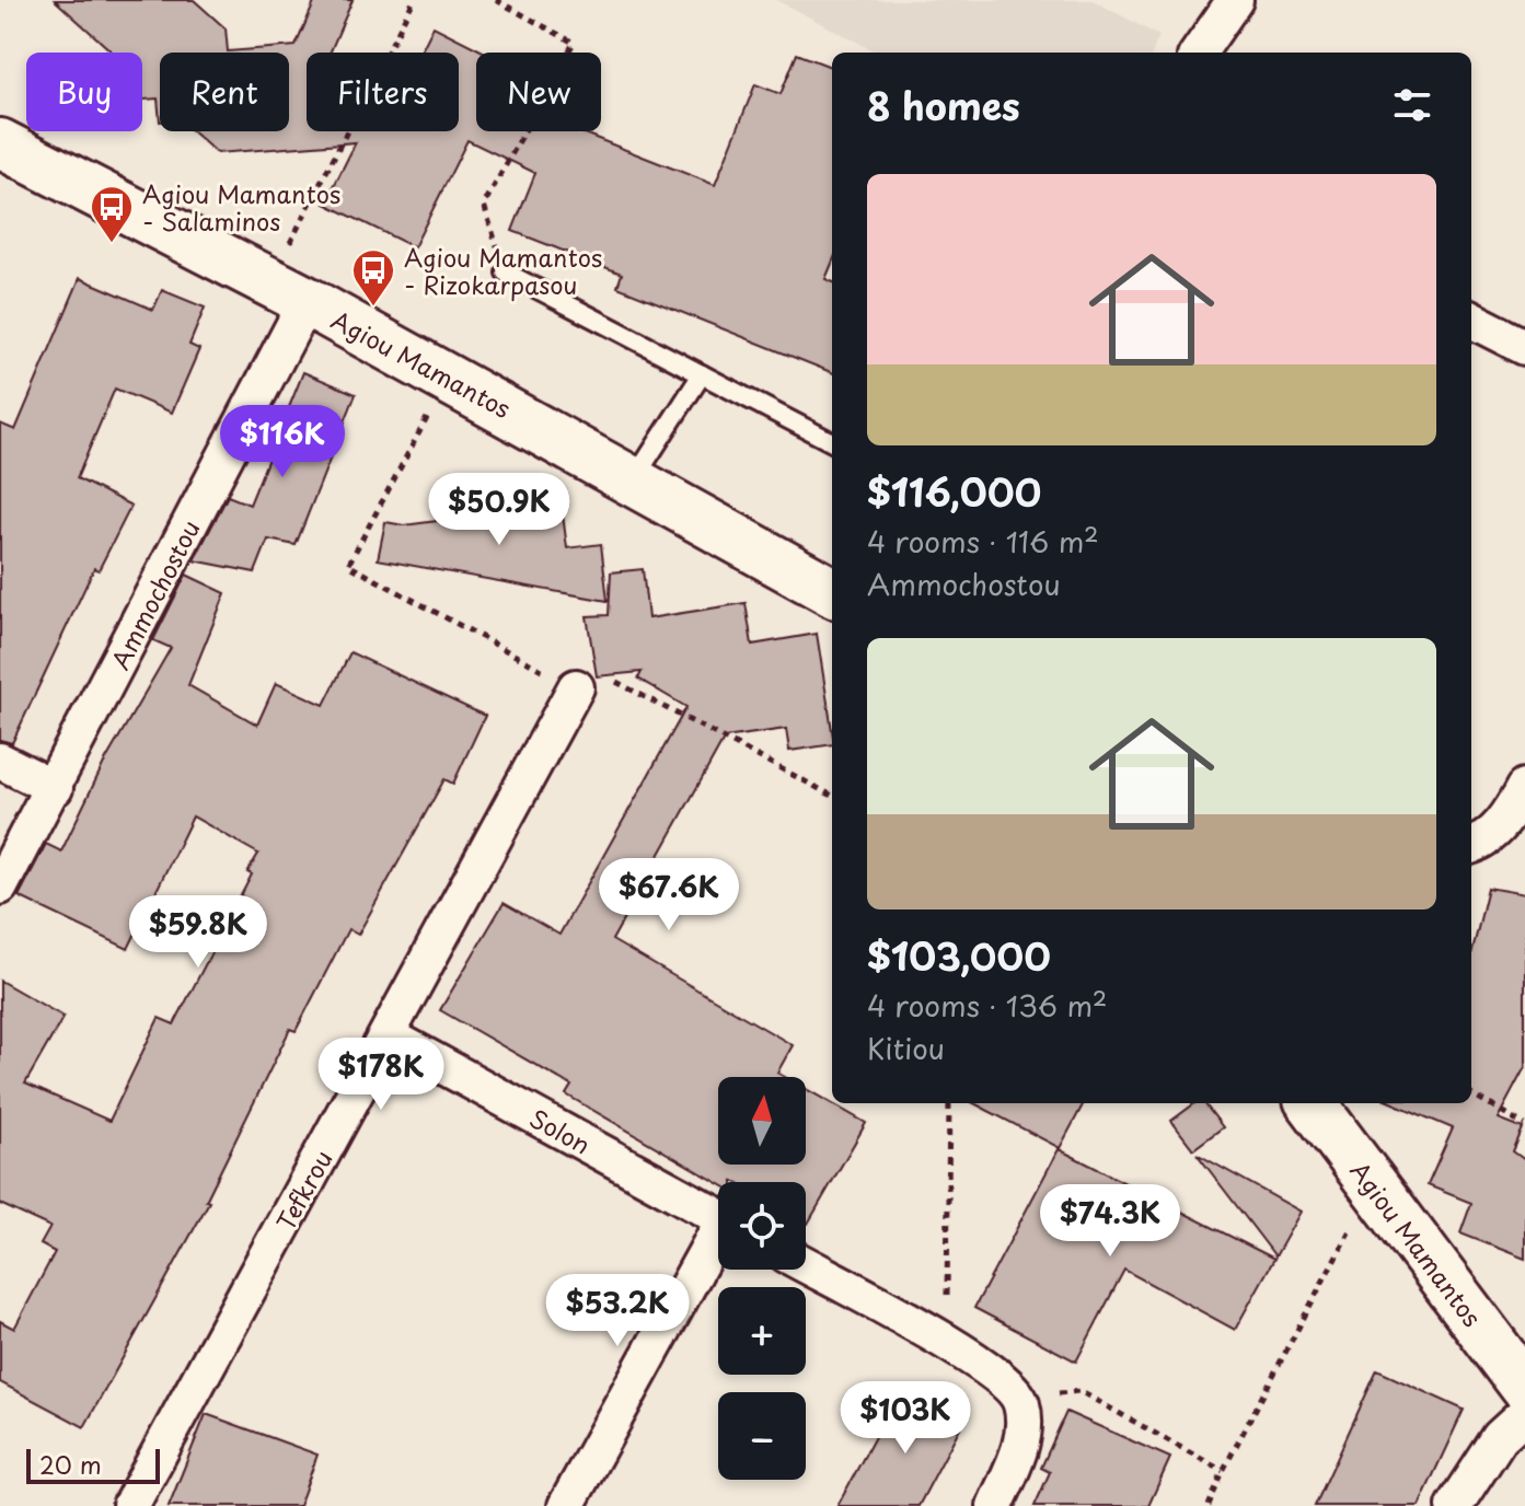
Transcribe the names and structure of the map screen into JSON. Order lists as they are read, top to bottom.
{
  "streets": {
    "street": [
      "Agiou Mamantos",
      "Ammochostou",
      "Solon",
      "Tefkrou"
    ]
  },
  "crossings": [
    ["Agiou Mamantos", "Ammochostou"],
    ["Solon", "Tefkrou"]
  ],
  "places": {
    "bus stop": ["Agiou Mamantos - Salaminos", "Agiou Mamantos - Rizokarpasou"]
  },
  "scale_bar": "20 m",
  "north": "top",
  "page": {
    "chip": [
      "Buy",
      "Rent",
      "Filters",
      "New"
    ],
    "heading": "8 homes",
    "list": [
      {
        "name": "$116,000",
        "note": "4 rooms · 116 m² · Ammochostou"
      },
      {
        "name": "$103,000",
        "note": "4 rooms · 136 m² · Kitiou"
      }
    ],
    "price": [
      "$116K",
      "$50.9K",
      "$67.6K",
      "$59.8K",
      "$178K",
      "$74.3K",
      "$53.2K",
      "$103K"
    ],
    "map_buttons": ["+", "−"],
    "scale": "20 m"
  }
}
